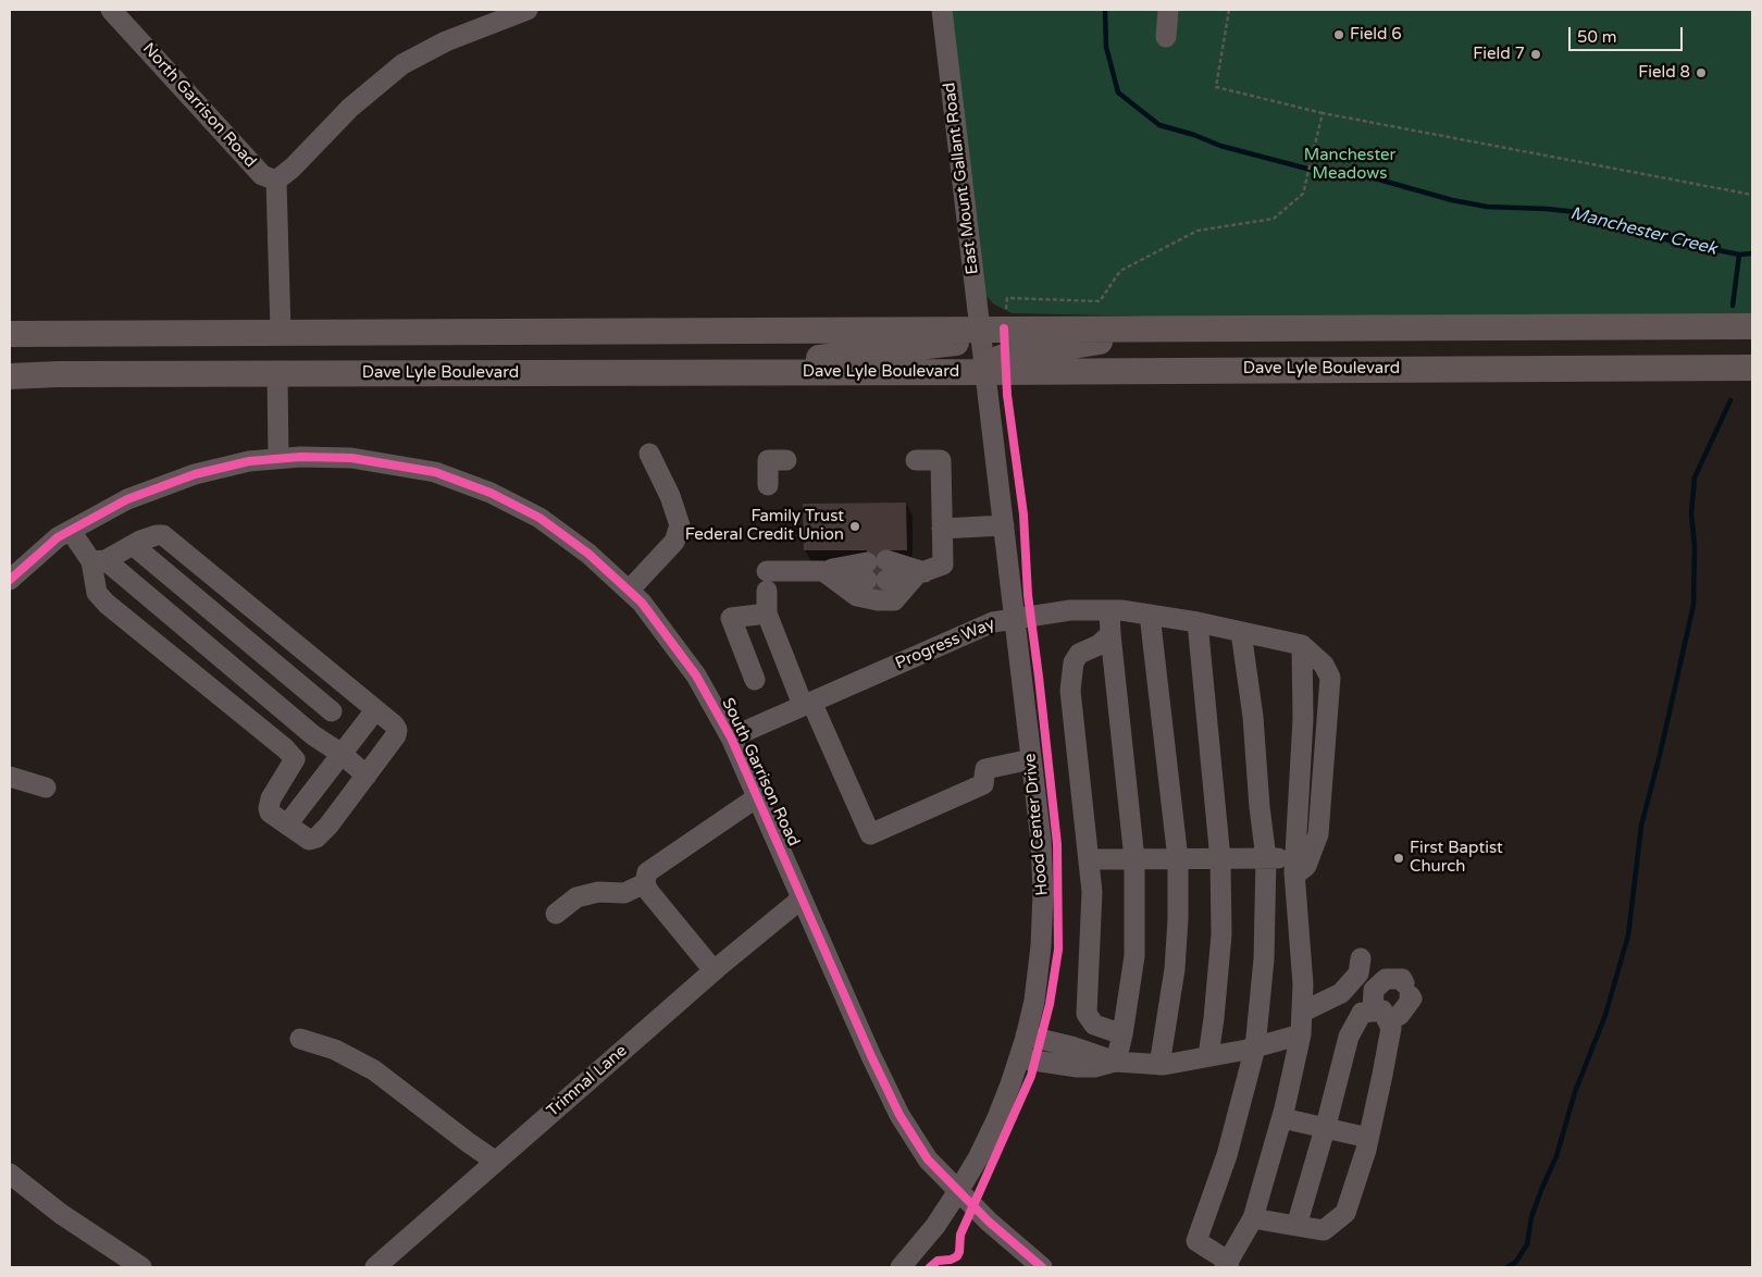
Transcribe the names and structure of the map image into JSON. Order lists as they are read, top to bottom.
{
  "streets": {
    "main road": ["Dave Lyle Boulevard"],
    "street": [
      "North Garrison Road",
      "East Mount Gallant Road",
      "Progress Way",
      "South Garrison Road",
      "Hood Center Drive",
      "Trimnal Lane"
    ]
  },
  "crossings": [
    ["East Mount Gallant Road", "Dave Lyle Boulevard"],
    ["East Mount Gallant Road", "Hood Center Drive"],
    ["Dave Lyle Boulevard", "Hood Center Drive"],
    ["Progress Way", "South Garrison Road"],
    ["Progress Way", "Hood Center Drive"],
    ["South Garrison Road", "Hood Center Drive"],
    ["South Garrison Road", "Trimnal Lane"]
  ],
  "water": ["Manchester Creek"],
  "parks": ["Manchester Meadows"],
  "places": [
    "Field 6",
    "Field 7",
    "Field 8",
    "Family Trust Federal Credit Union",
    "First Baptist Church"
  ],
  "scale_bar": "50 m"
}
